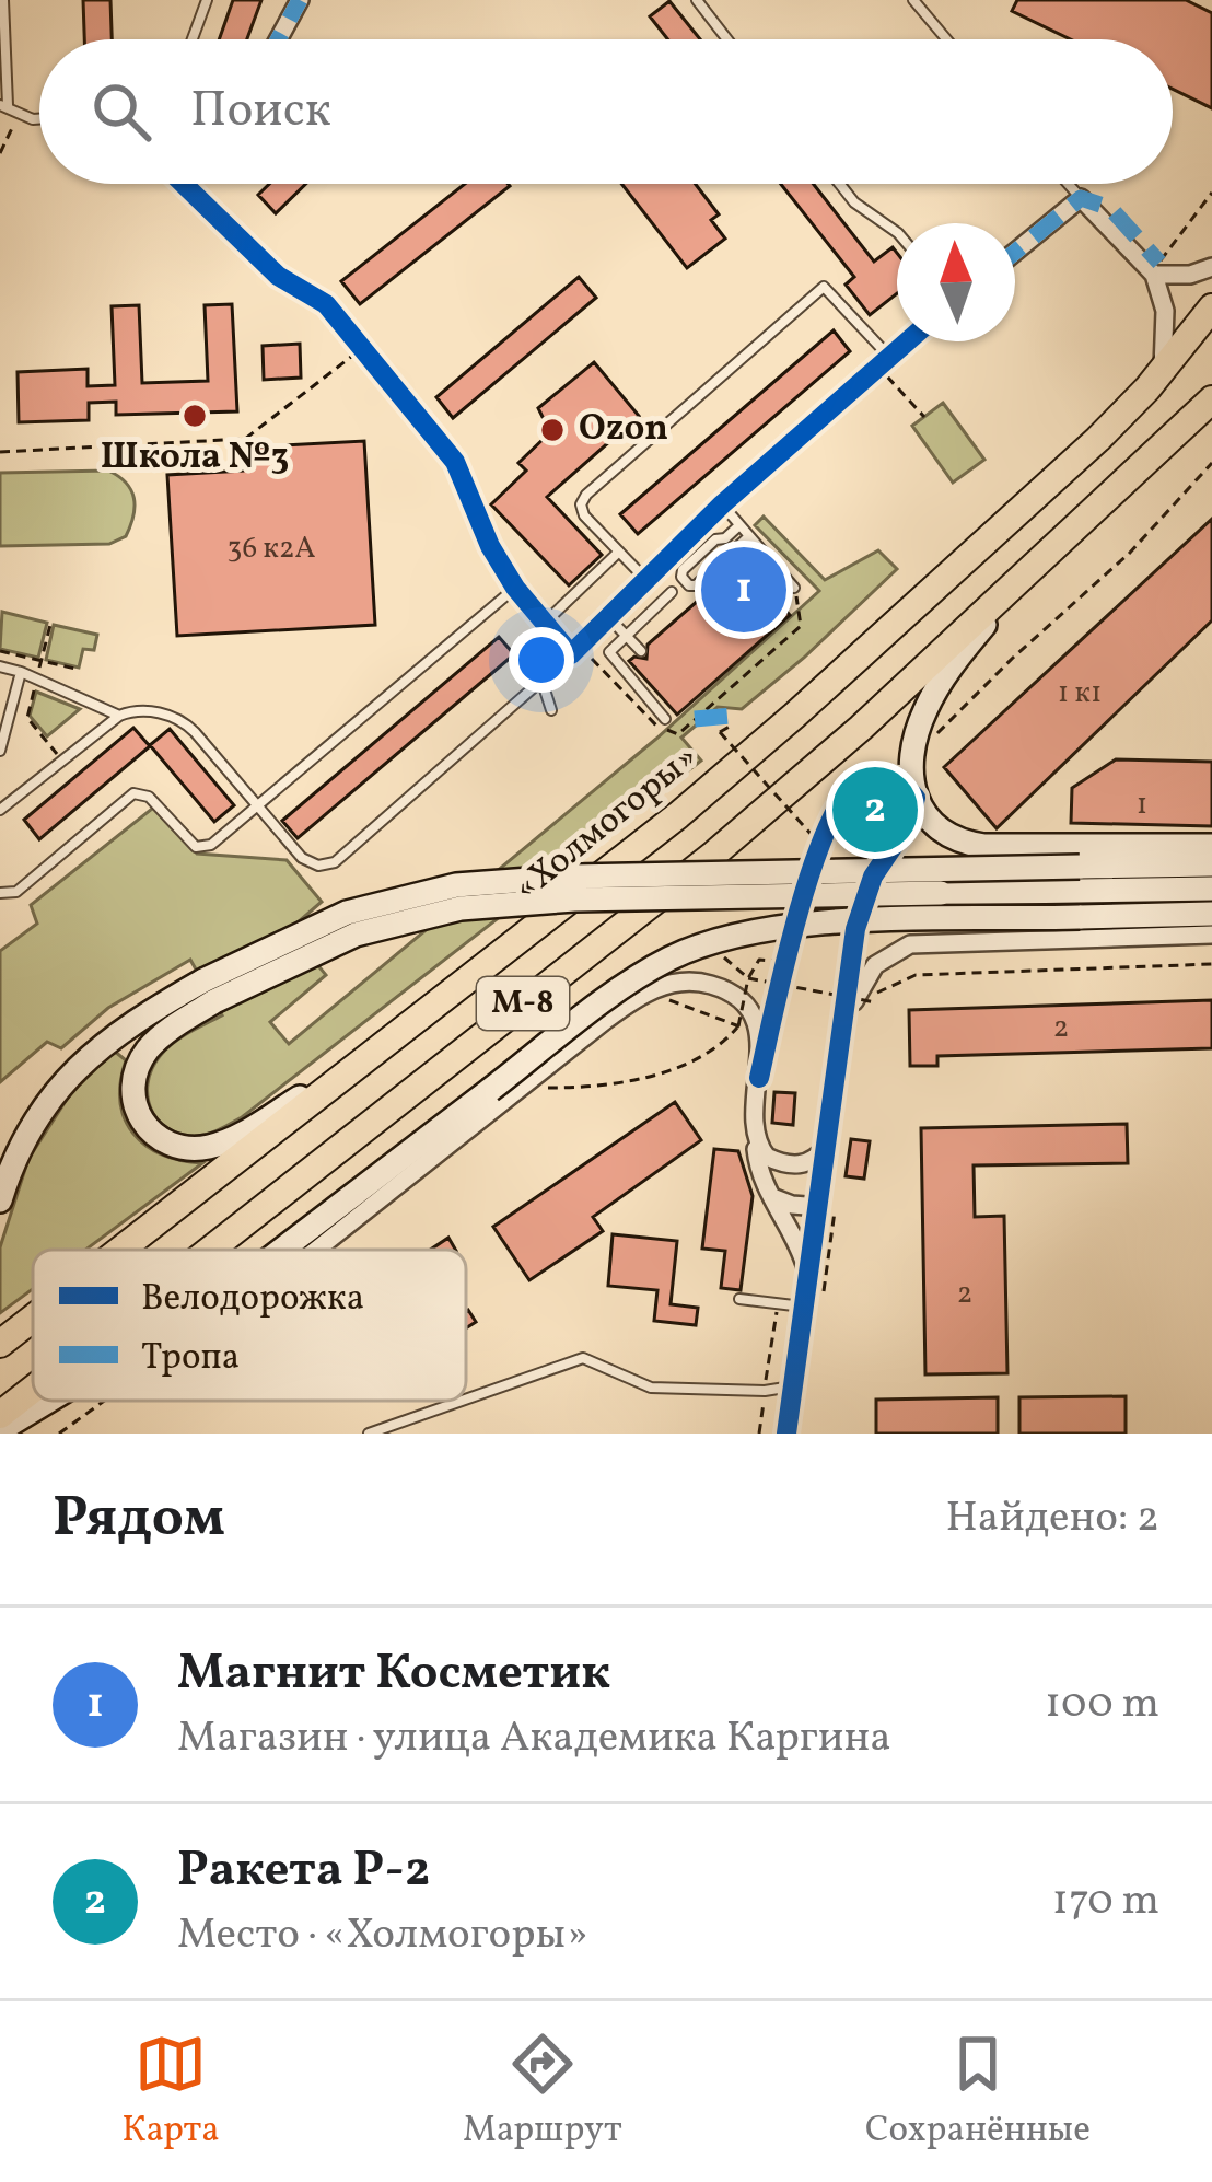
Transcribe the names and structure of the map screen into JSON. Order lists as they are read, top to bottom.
{
  "streets": {
    "highway": ["«Холмогоры»", "М-8"]
  },
  "places": ["Школа №3", "Ozon"],
  "house_numbers": [
    "36 к2А",
    "1 к1",
    "1",
    "2",
    "2"
  ],
  "legend": ["Велодорожка", "Тропа"],
  "north": "top",
  "page": {
    "search": "Поиск",
    "pins": ["1", "2"],
    "heading": ["Рядом", "Найдено: 2"],
    "list": [
      {
        "mark": "1",
        "name": "Магнит Косметик",
        "note": "Магазин · улица Академика Каргина",
        "value": "100 m"
      },
      {
        "mark": "2",
        "name": "Ракета Р-2",
        "note": "Место · «Холмогоры»",
        "value": "170 m"
      }
    ],
    "nav": ["Карта", "Маршрут", "Сохранённые"]
  }
}
